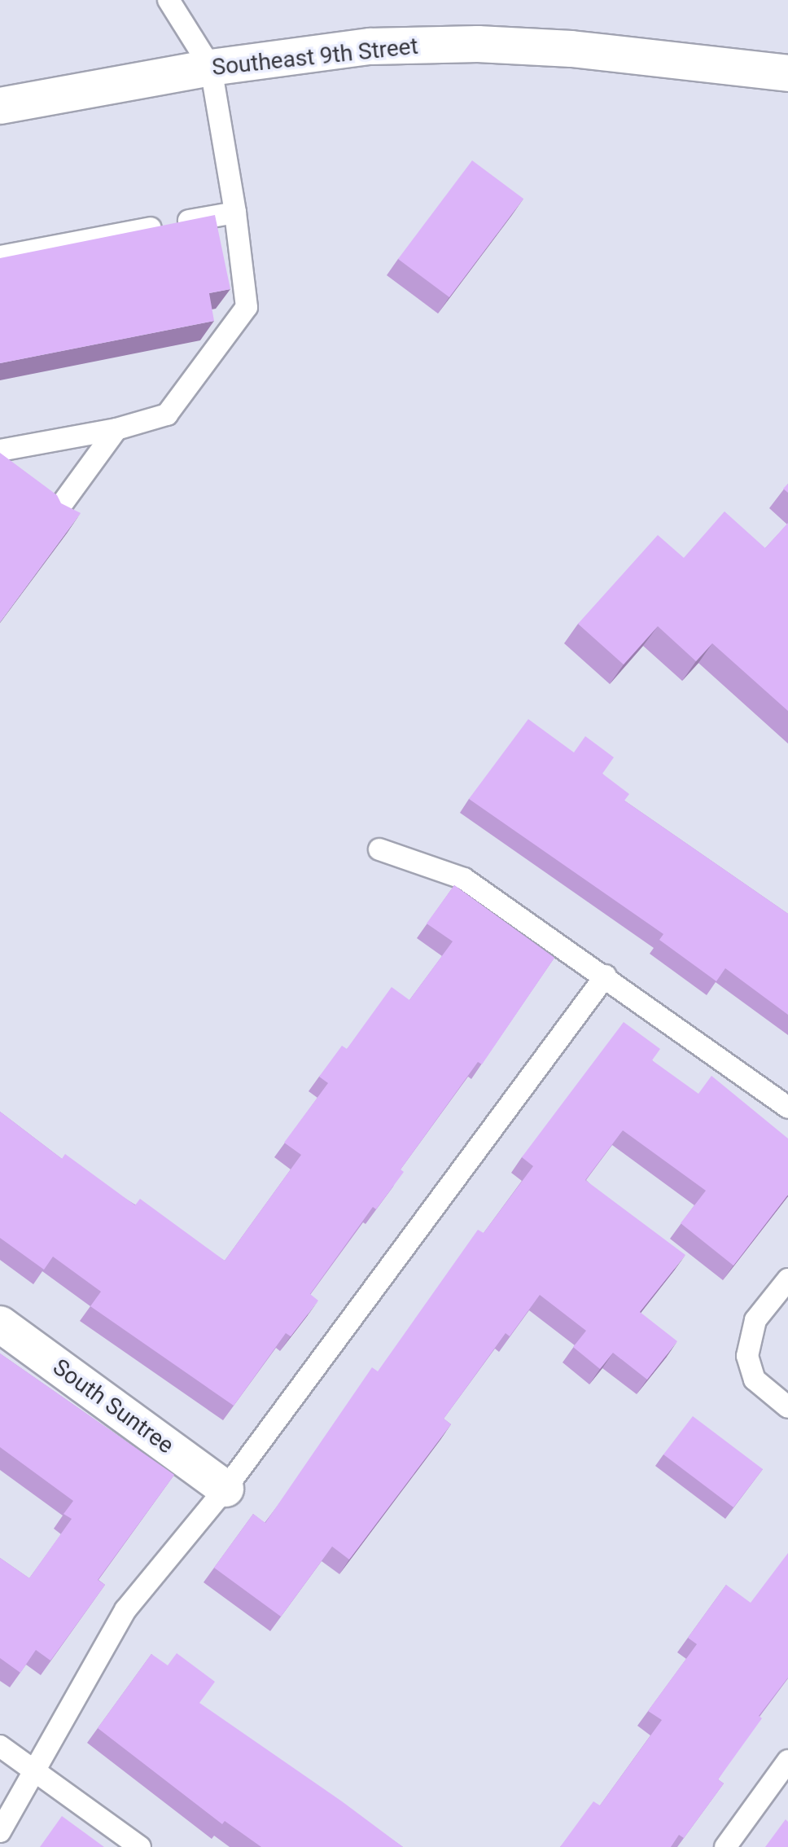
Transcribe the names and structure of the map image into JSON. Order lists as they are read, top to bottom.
{
  "streets": {
    "street": ["Southeast 9th Street", "South Suntree"]
  }
}
